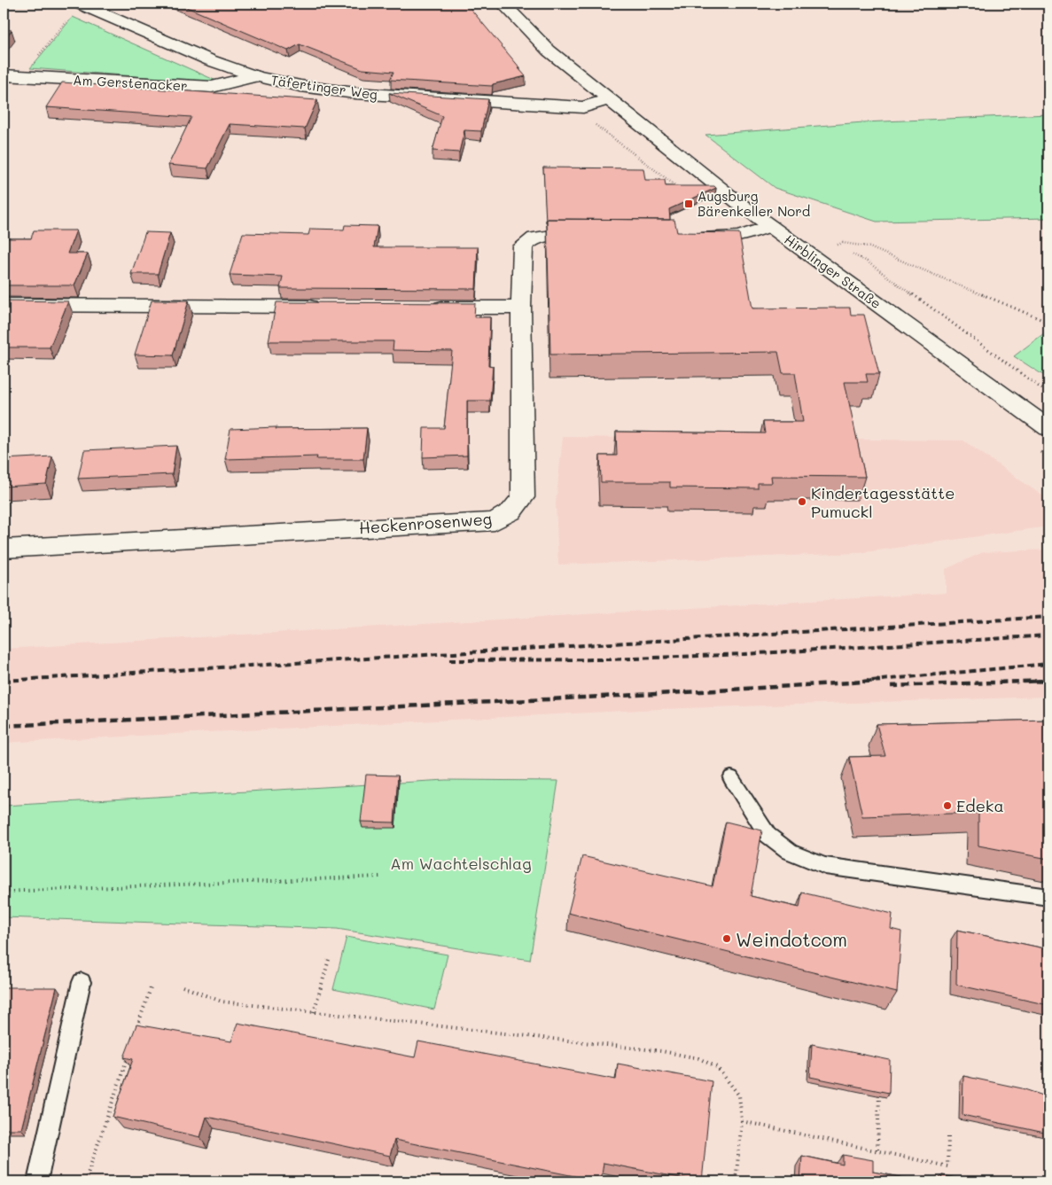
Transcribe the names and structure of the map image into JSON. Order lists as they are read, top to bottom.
{
  "streets": {
    "street": [
      "Am Gerstenacker",
      "Täfertinger Weg",
      "Hirblinger Straße",
      "Heckenrosenweg"
    ]
  },
  "crossings": [
    ["Am Gerstenacker", "Täfertinger Weg"],
    ["Täfertinger Weg", "Hirblinger Straße"]
  ],
  "parks": ["Am Wachtelschlag"],
  "places": {
    "transit": ["Augsburg Bärenkeller Nord"],
    "other": ["Kindertagesstätte Pumuckl", "Edeka", "Weindotcom"]
  }
}
